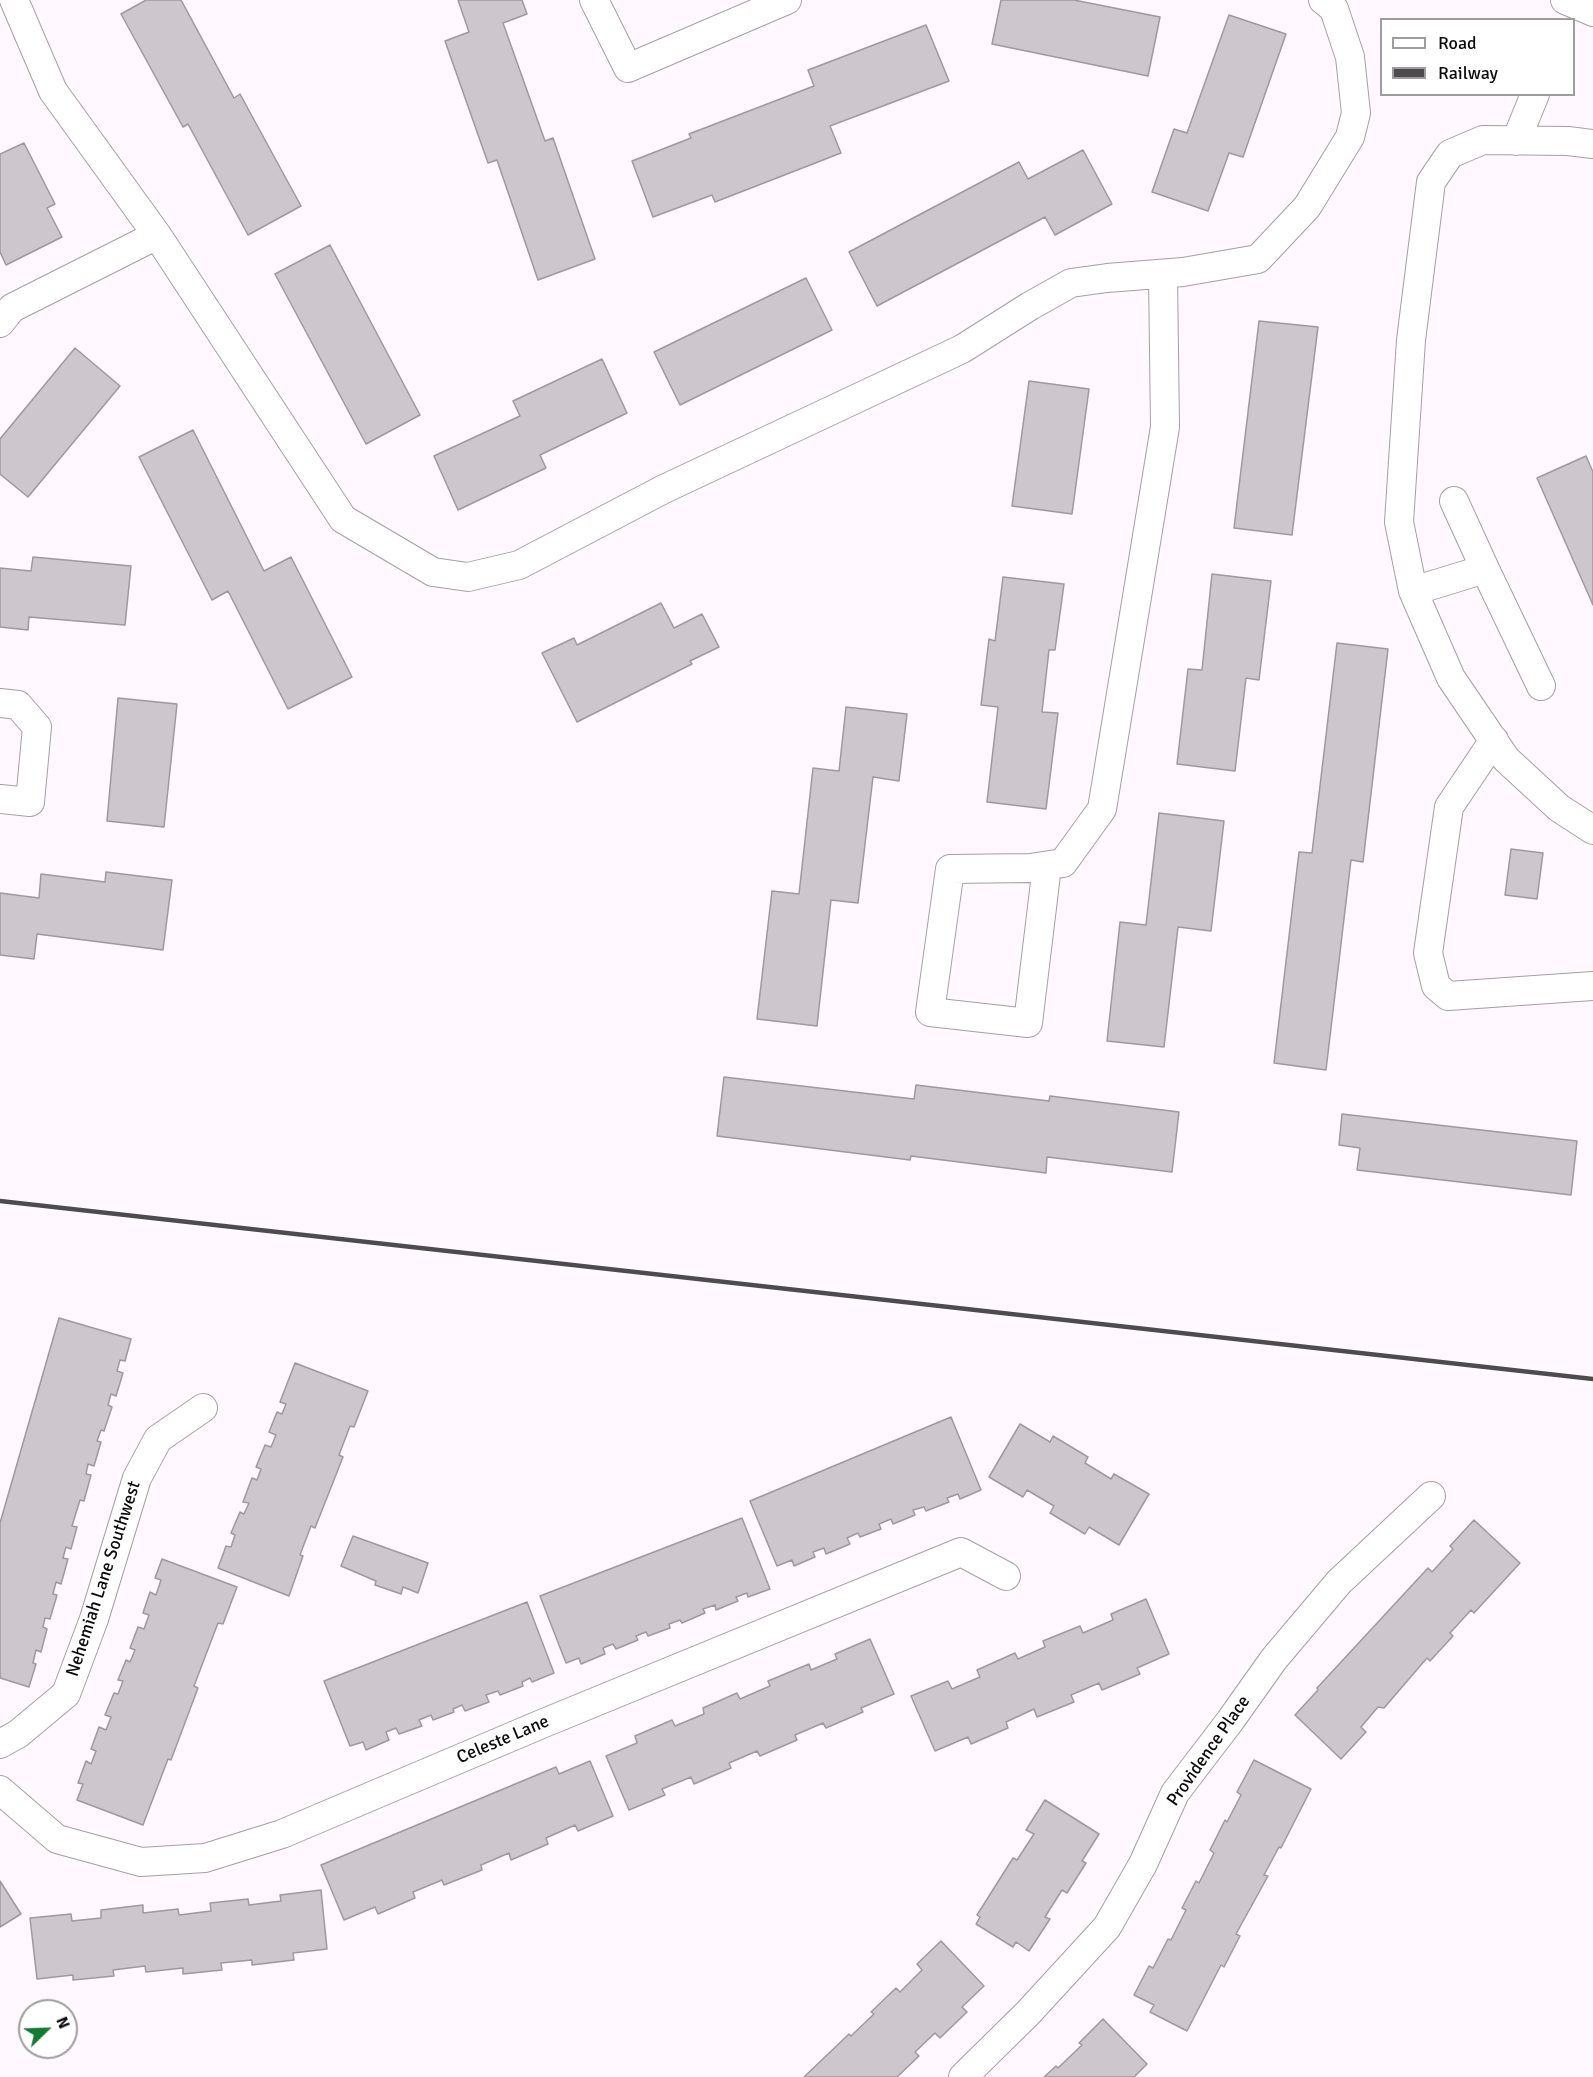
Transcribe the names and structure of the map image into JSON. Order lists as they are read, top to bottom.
{
  "streets": {
    "street": ["Nehemiah Lane Southwest", "Celeste Lane", "Providence Place"]
  },
  "legend": ["Road", "Railway"],
  "north": "top right"
}
